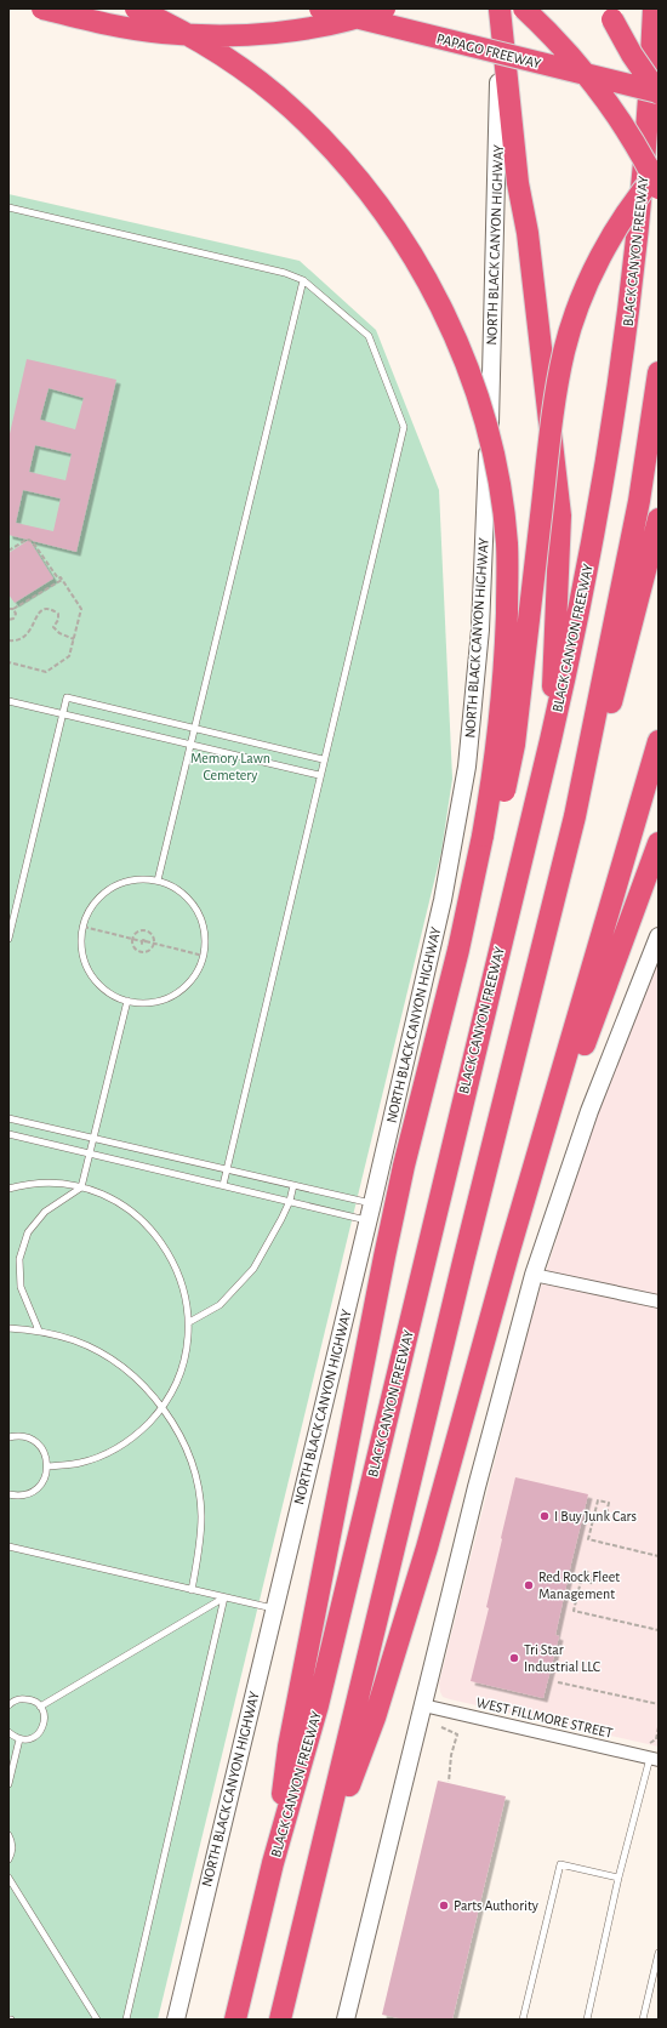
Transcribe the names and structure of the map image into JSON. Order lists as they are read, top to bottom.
{
  "streets": {
    "highway": ["PAPAGO FREEWAY", "BLACK CANYON FREEWAY"],
    "main road": ["NORTH BLACK CANYON HIGHWAY"],
    "street": ["WEST FILLMORE STREET"]
  },
  "parks": ["Memory Lawn Cemetery"],
  "places": [
    "I Buy Junk Cars",
    "Red Rock Fleet Management",
    "Tri Star Industrial LLC",
    "Parts Authority"
  ]
}
